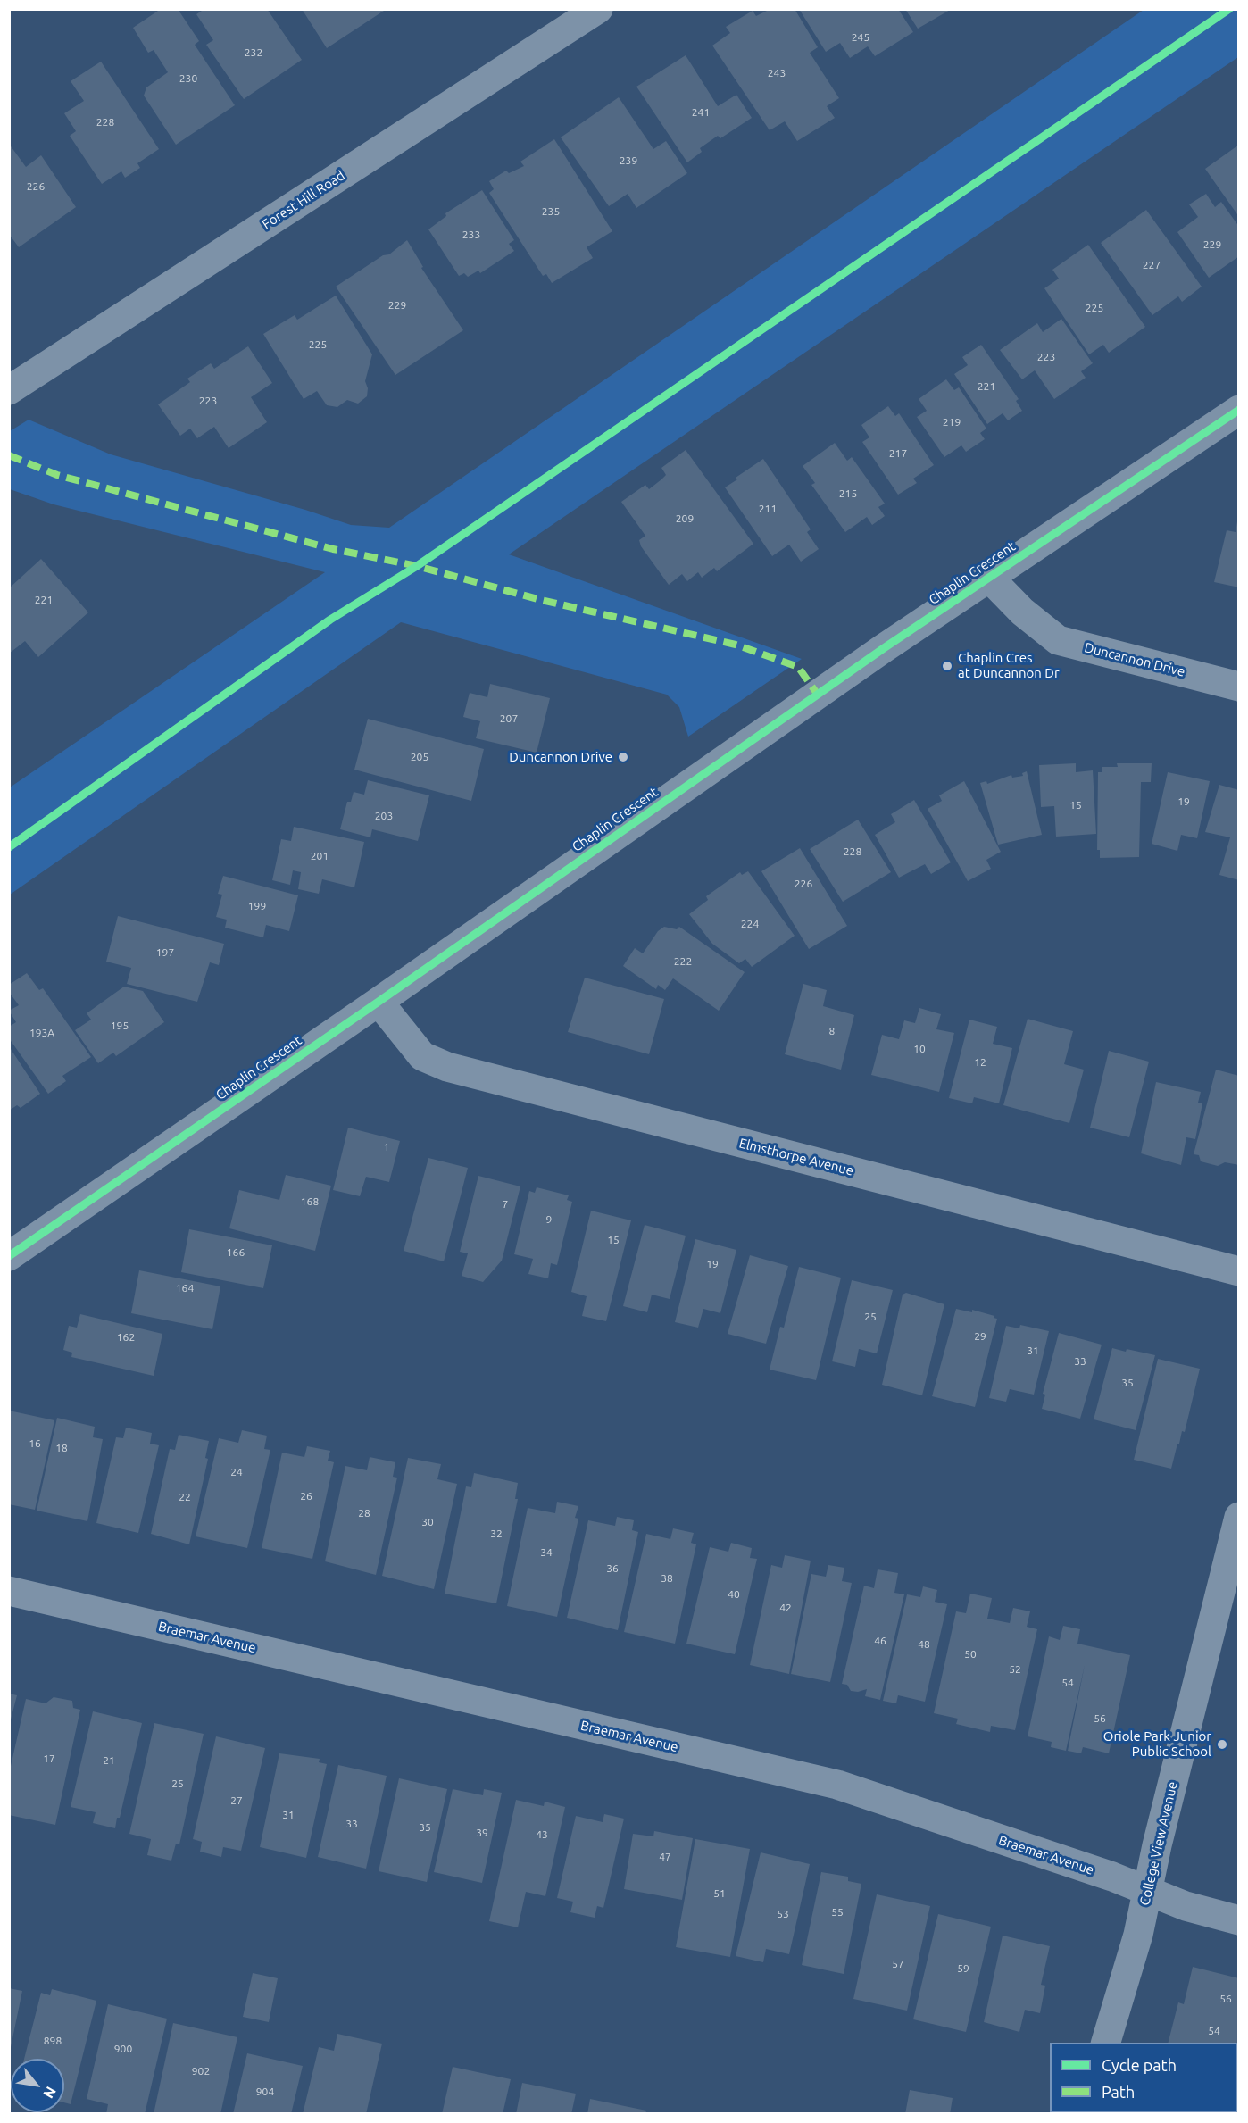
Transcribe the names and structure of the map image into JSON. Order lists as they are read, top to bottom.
{
  "streets": {
    "street": [
      "Forest Hill Road",
      "Chaplin Crescent",
      "Duncannon Drive",
      "Elmsthorpe Avenue",
      "Braemar Avenue",
      "College View Avenue"
    ]
  },
  "crossings": [
    ["Chaplin Crescent", "Duncannon Drive"],
    ["Chaplin Crescent", "Elmsthorpe Avenue"],
    ["Braemar Avenue", "College View Avenue"]
  ],
  "places": ["Chaplin Cres at Duncannon Dr", "Duncannon Drive", "Oriole Park Junior Public School"],
  "house_numbers": [
    "245",
    "232",
    "243",
    "230",
    "241",
    "228",
    "239",
    "226",
    "235",
    "233",
    "229",
    "227",
    "229",
    "225",
    "225",
    "223",
    "221",
    "223",
    "219",
    "217",
    "215",
    "211",
    "209",
    "221",
    "207",
    "205",
    "19",
    "15",
    "203",
    "228",
    "201",
    "226",
    "199",
    "224",
    "197",
    "222",
    "195",
    "8",
    "193A",
    "10",
    "12",
    "1",
    "168",
    "7",
    "9",
    "15",
    "166",
    "19",
    "164",
    "25",
    "29",
    "162",
    "31",
    "33",
    "35",
    "16",
    "18",
    "24",
    "26",
    "22",
    "28",
    "30",
    "32",
    "34",
    "36",
    "38",
    "40",
    "42",
    "46",
    "48",
    "50",
    "52",
    "54",
    "56",
    "17",
    "21",
    "25",
    "27",
    "31",
    "33",
    "35",
    "39",
    "43",
    "47",
    "51",
    "55",
    "53",
    "57",
    "59",
    "56",
    "54",
    "898",
    "900",
    "902",
    "904"
  ],
  "legend": ["Cycle path", "Path"],
  "north": "bottom right"
}
